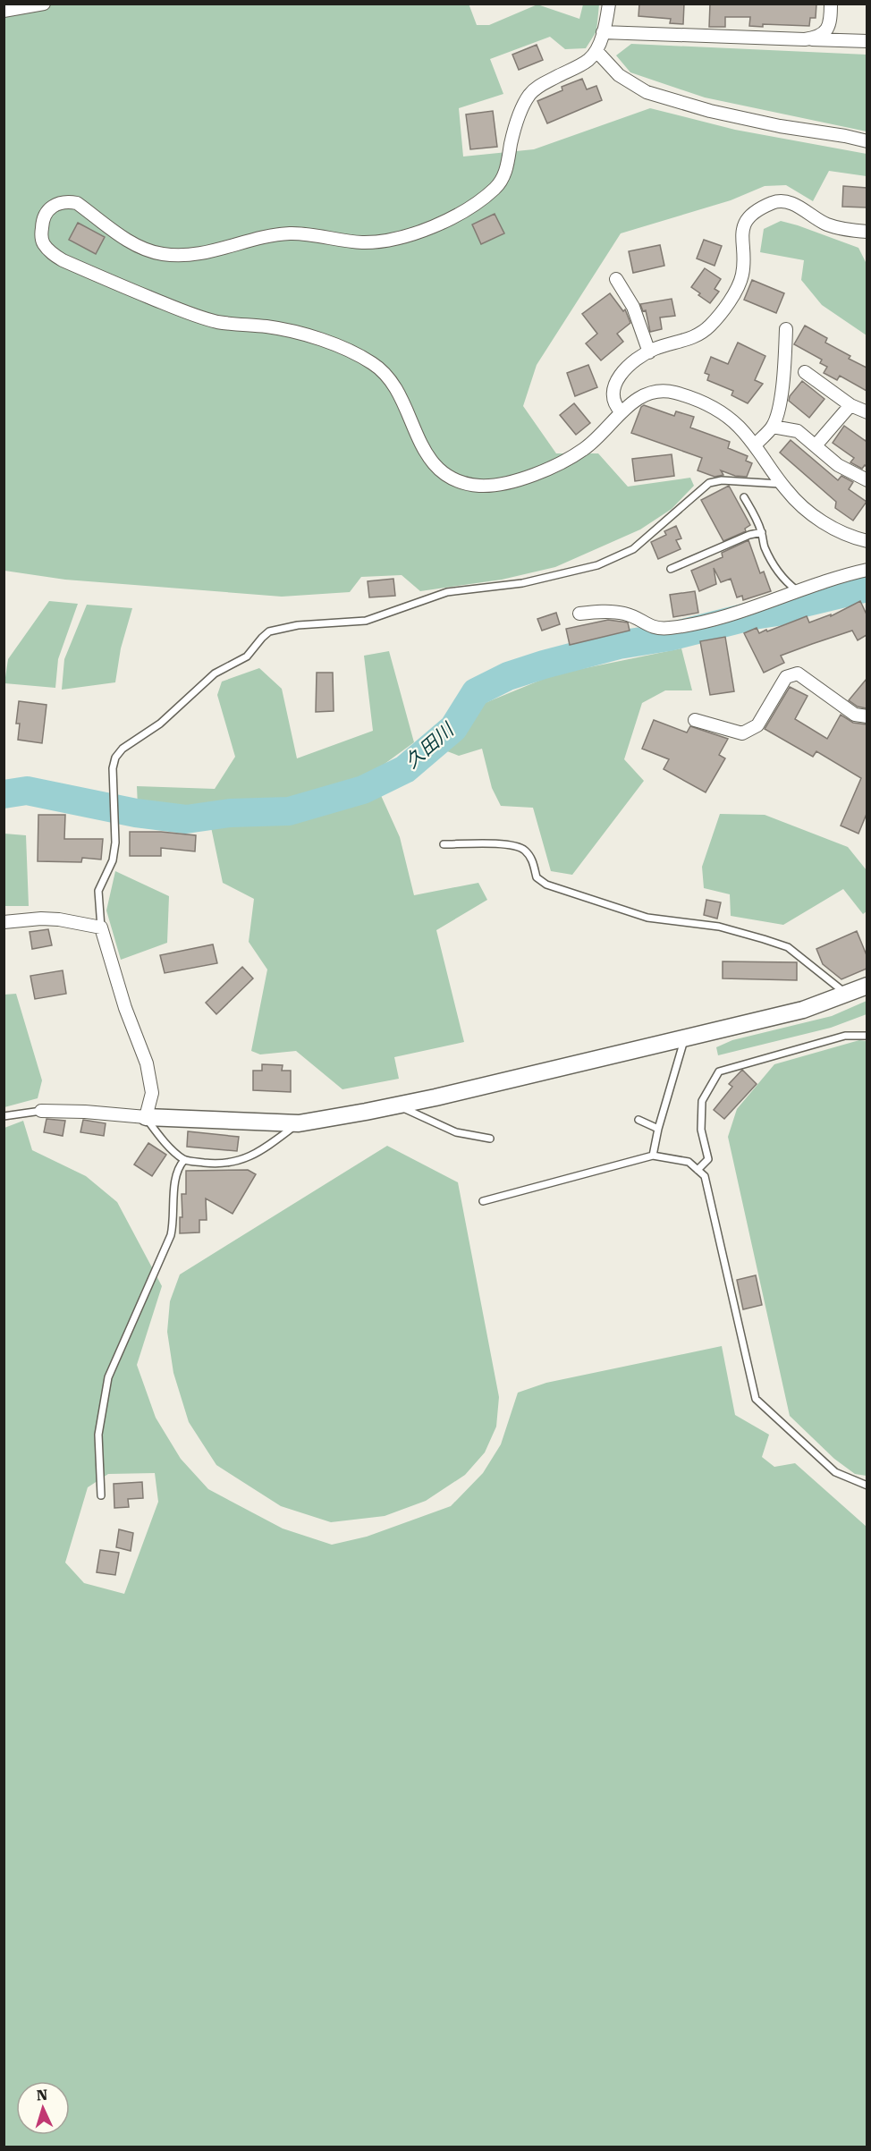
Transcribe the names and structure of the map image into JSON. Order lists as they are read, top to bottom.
{
  "water": ["久田川"],
  "north": "top"
}
